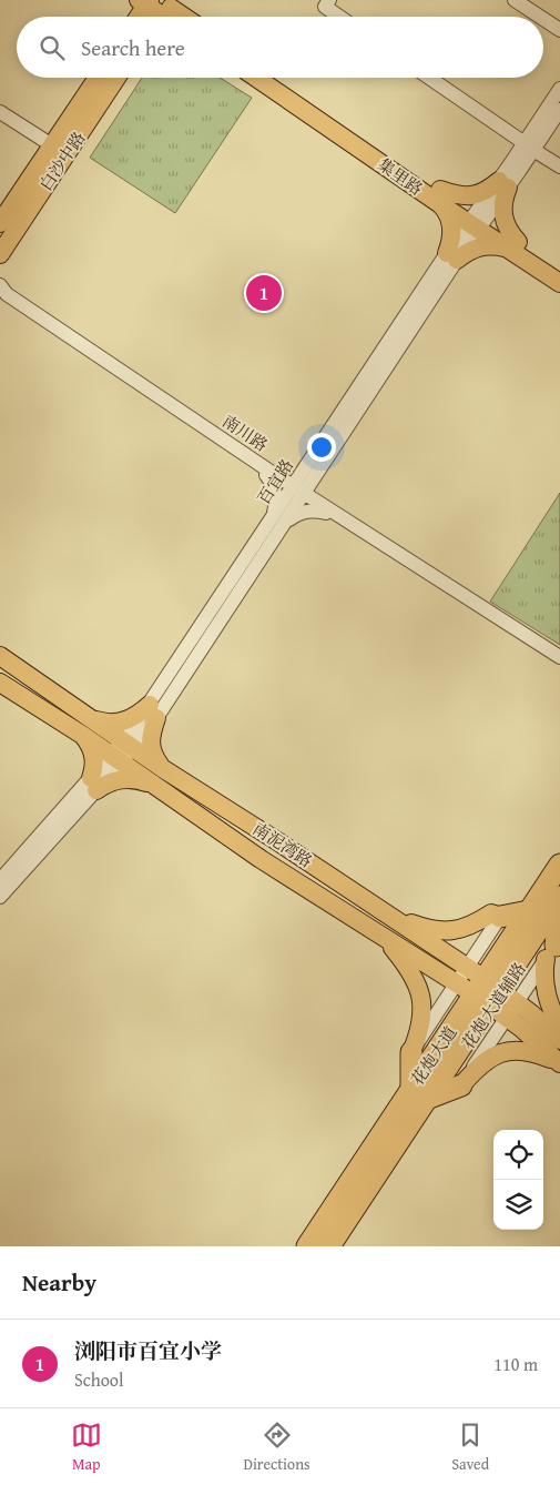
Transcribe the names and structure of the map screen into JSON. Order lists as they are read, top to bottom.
{
  "streets": {
    "highway": ["花炮大道"],
    "main road": ["白沙中路", "集里路", "南泥湾路"],
    "street": ["南川路", "百宜路", "花炮大道辅路"]
  },
  "crossings": [
    ["集里路", "百宜路"],
    ["南川路", "百宜路"],
    ["百宜路", "南泥湾路"],
    ["南泥湾路", "花炮大道辅路"],
    ["南泥湾路", "花炮大道"]
  ],
  "page": {
    "search": "Search here",
    "pins": "1",
    "heading": "Nearby",
    "list": [
      {
        "mark": "1",
        "name": "浏阳市百宜小学",
        "note": "School",
        "value": "110 m"
      }
    ],
    "nav": ["Map", "Directions", "Saved"]
  }
}
